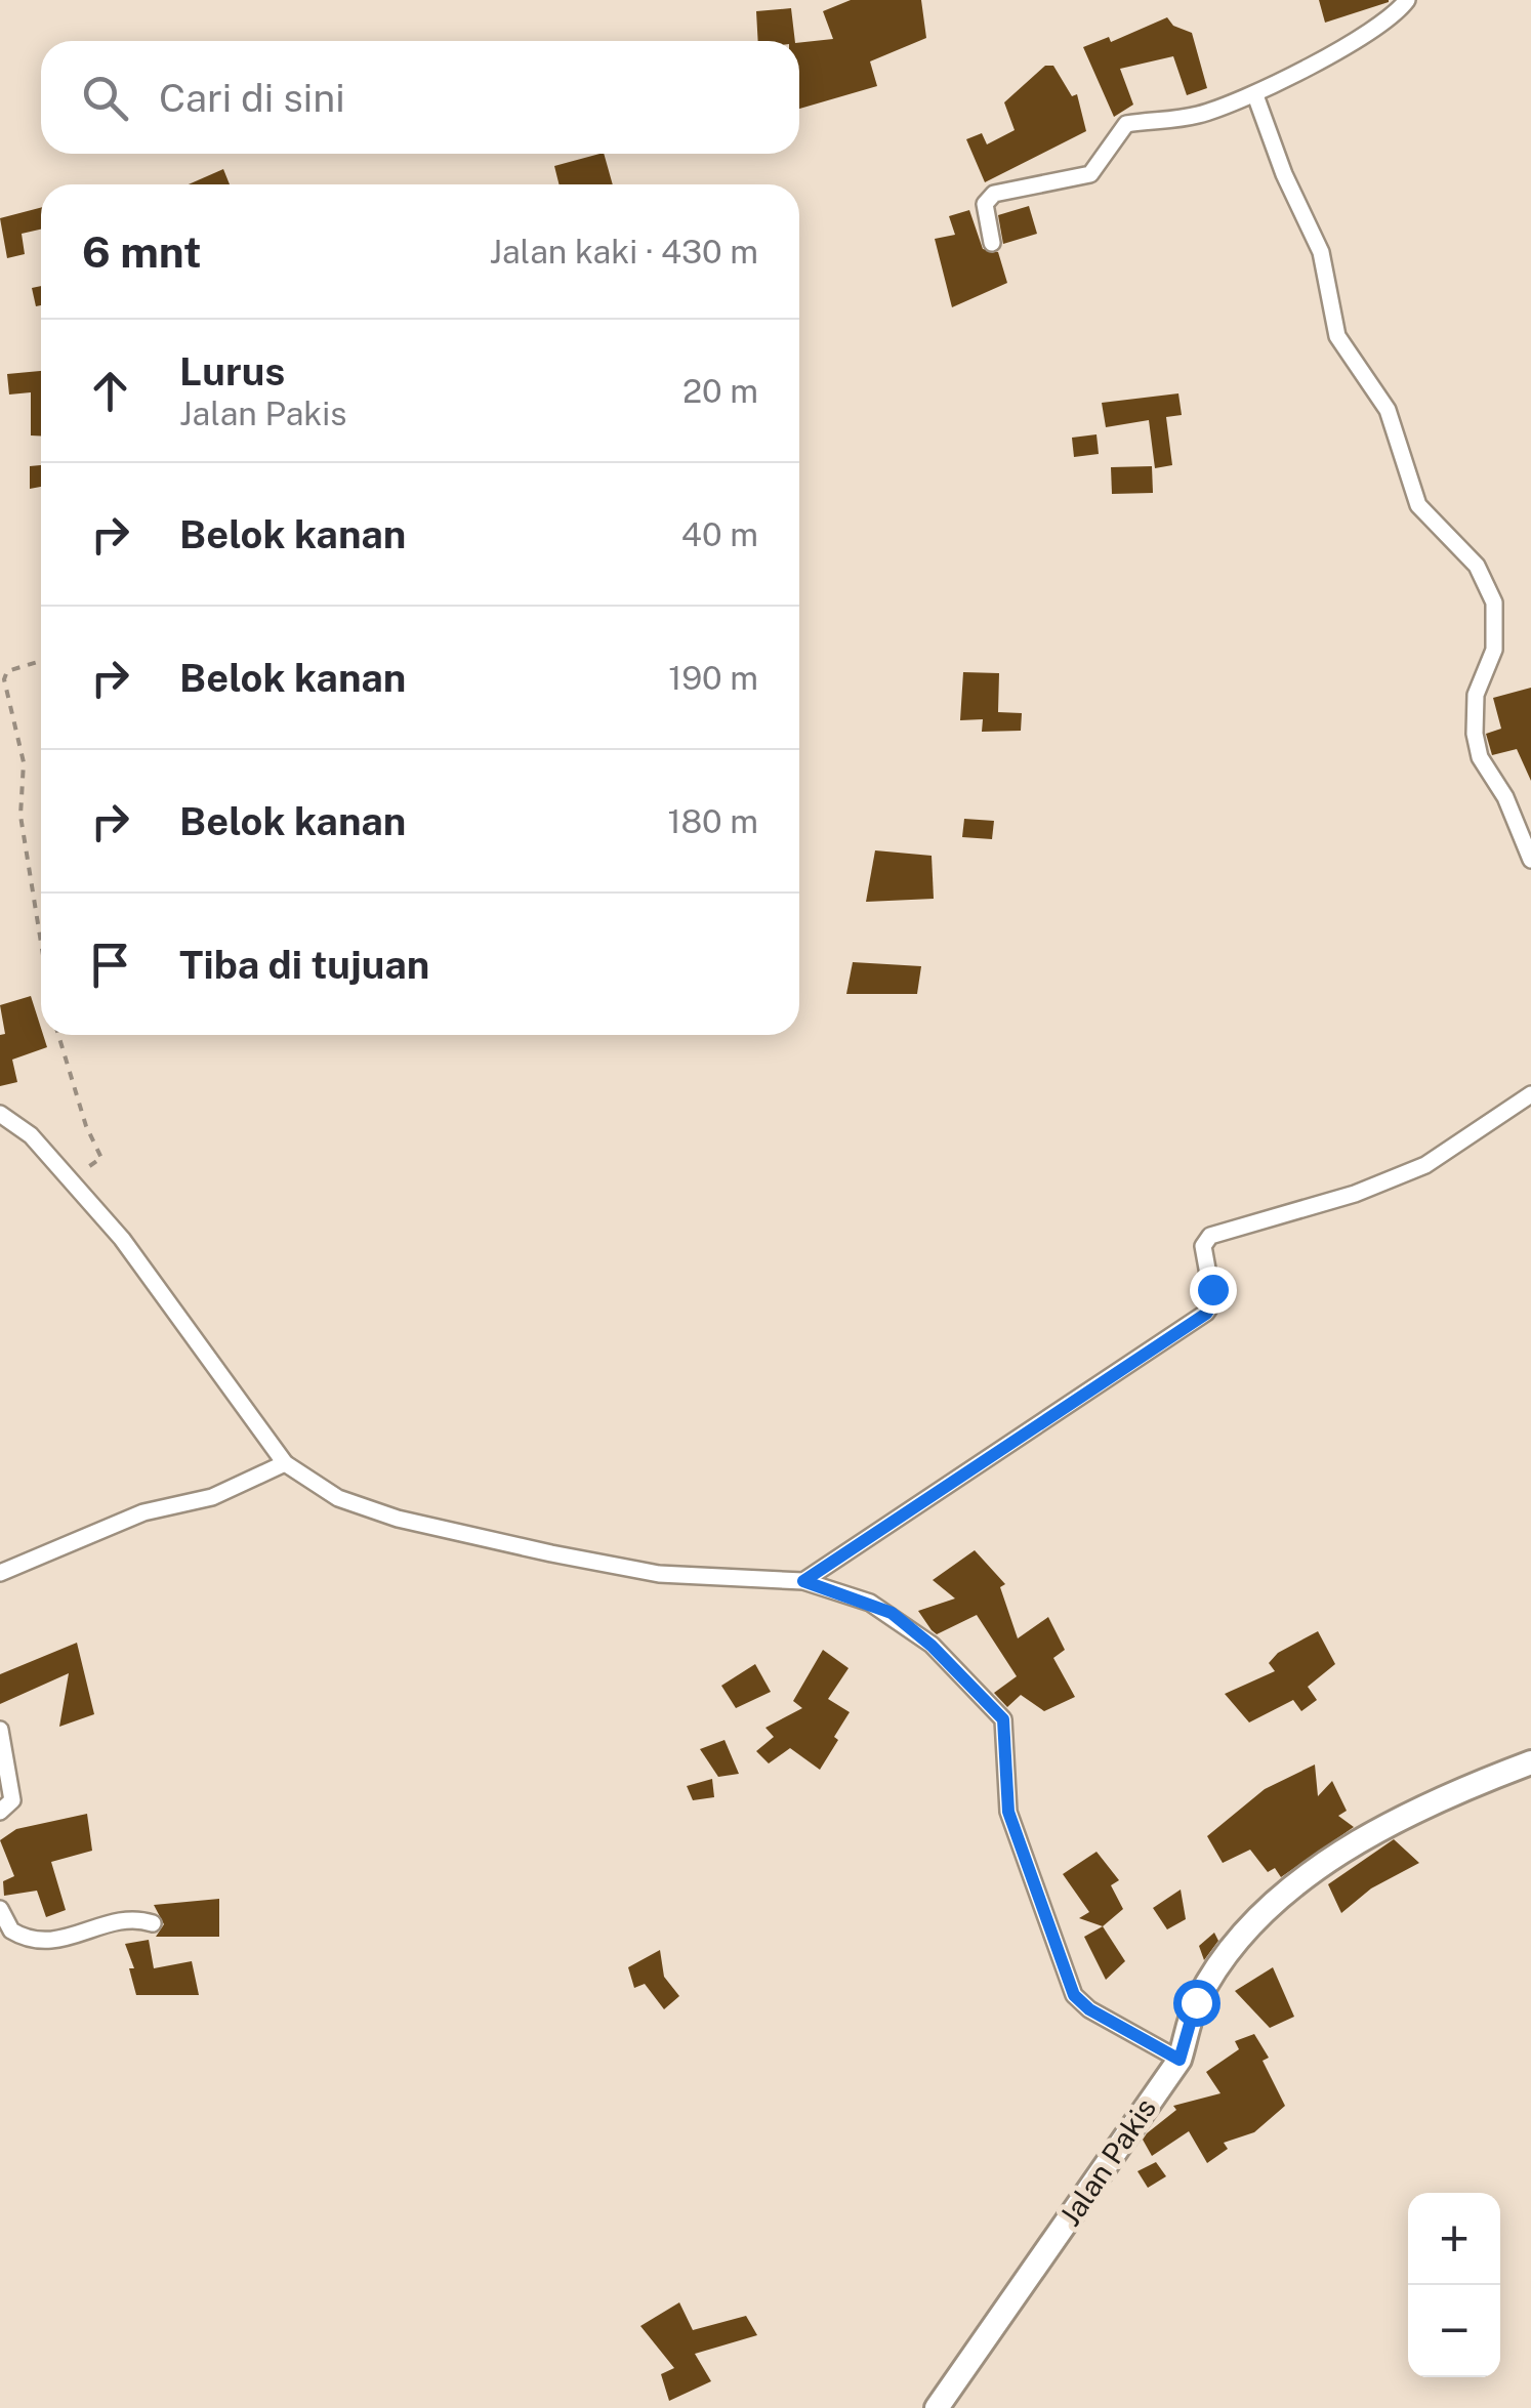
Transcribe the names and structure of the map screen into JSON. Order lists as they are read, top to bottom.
{
  "streets": {
    "street": ["Jalan Pakis"]
  },
  "page": {
    "search": "Cari di sini",
    "heading": ["6 mnt", "Jalan kaki · 430 m"],
    "list": [
      ["Lurus", "Jalan Pakis", "20 m"],
      ["Belok kanan", "40 m"],
      ["Belok kanan", "190 m"],
      ["Belok kanan", "180 m"],
      "Tiba di tujuan"
    ],
    "map_buttons": ["+", "−"]
  }
}
